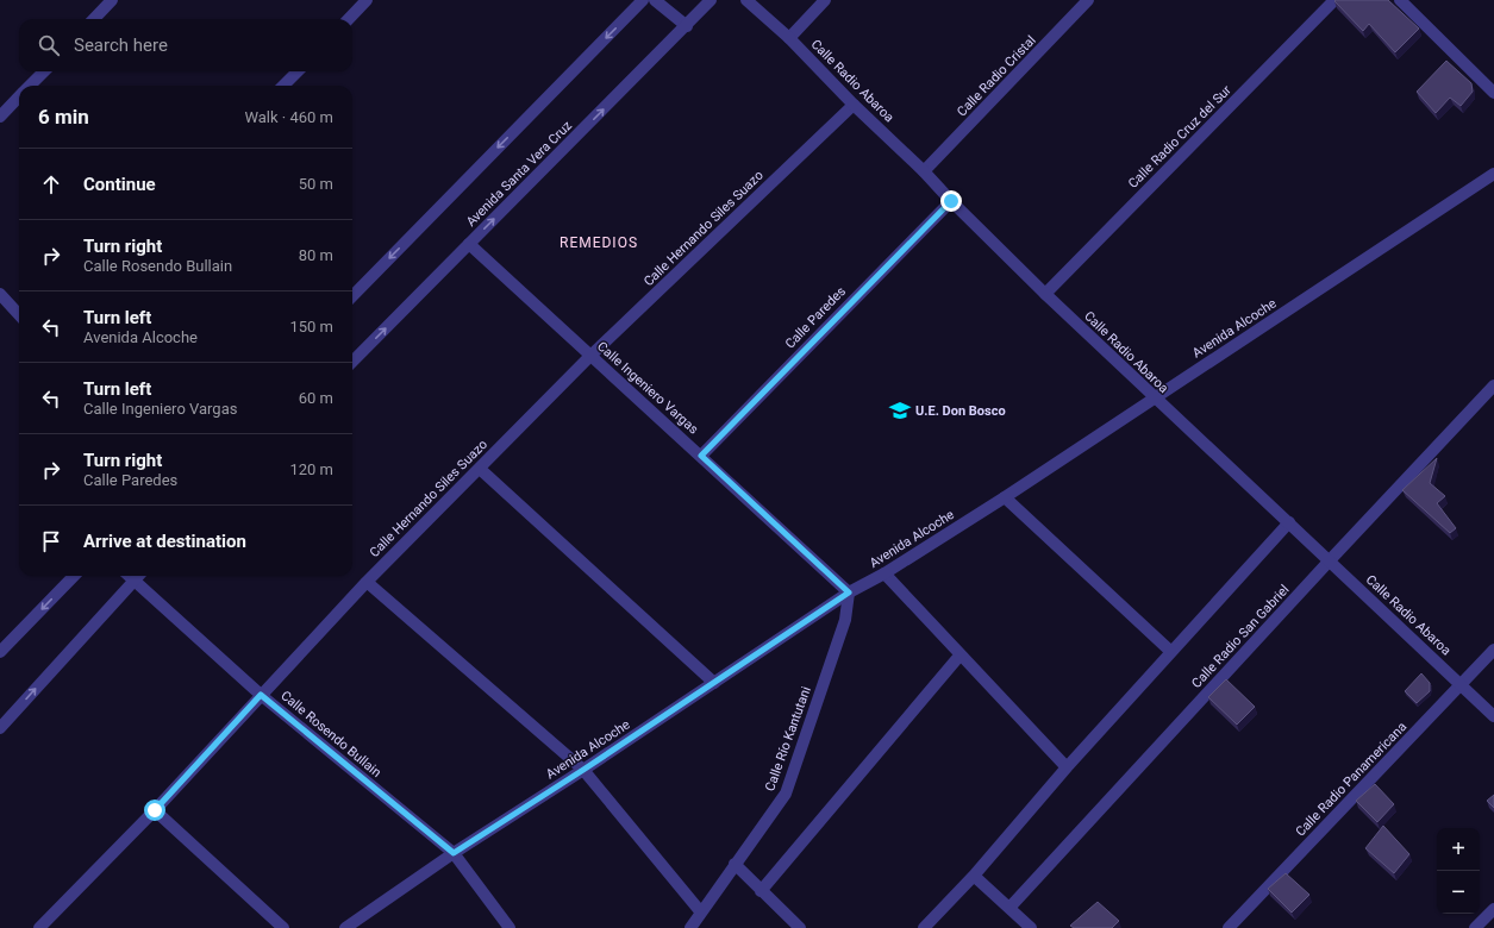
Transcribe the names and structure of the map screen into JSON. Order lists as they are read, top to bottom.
{
  "streets": {
    "street": [
      "Calle Radio Cristal",
      "Calle Radio Abaroa",
      "Calle Radio Cruz del Sur",
      "Avenida Santa Vera Cruz",
      "Calle Hernando Siles Suazo",
      "Calle Paredes",
      "Avenida Alcoche",
      "Calle Ingeniero Vargas",
      "Calle Radio San Gabriel",
      "Calle Rosendo Bullain",
      "Calle Río Kantutani",
      "Calle Radio Panamericana"
    ]
  },
  "crossings": [
    ["Calle Radio Cristal", "Calle Radio Abaroa"],
    ["Calle Radio Abaroa", "Calle Radio Cruz del Sur"],
    ["Calle Radio Abaroa", "Calle Hernando Siles Suazo"],
    ["Calle Radio Abaroa", "Calle Paredes"],
    ["Calle Radio Abaroa", "Avenida Alcoche"],
    ["Calle Radio Abaroa", "Calle Radio San Gabriel"],
    ["Calle Radio Abaroa", "Calle Radio Panamericana"],
    ["Avenida Santa Vera Cruz", "Calle Ingeniero Vargas"],
    ["Calle Hernando Siles Suazo", "Calle Ingeniero Vargas"],
    ["Calle Hernando Siles Suazo", "Calle Rosendo Bullain"],
    ["Calle Paredes", "Calle Ingeniero Vargas"],
    ["Avenida Alcoche", "Calle Ingeniero Vargas"],
    ["Avenida Alcoche", "Calle Rosendo Bullain"],
    ["Avenida Alcoche", "Calle Río Kantutani"],
    ["Calle Ingeniero Vargas", "Calle Río Kantutani"]
  ],
  "districts": ["REMEDIOS"],
  "places": {
    "school or university": ["U.E. Don Bosco"]
  },
  "page": {
    "search": "Search here",
    "heading": ["6 min", "Walk · 460 m"],
    "list": [
      ["Continue", "50 m"],
      ["Turn right", "Calle Rosendo Bullain", "80 m"],
      ["Turn left", "Avenida Alcoche", "150 m"],
      ["Turn left", "Calle Ingeniero Vargas", "60 m"],
      ["Turn right", "Calle Paredes", "120 m"],
      "Arrive at destination"
    ],
    "map_buttons": ["+", "−"]
  }
}
